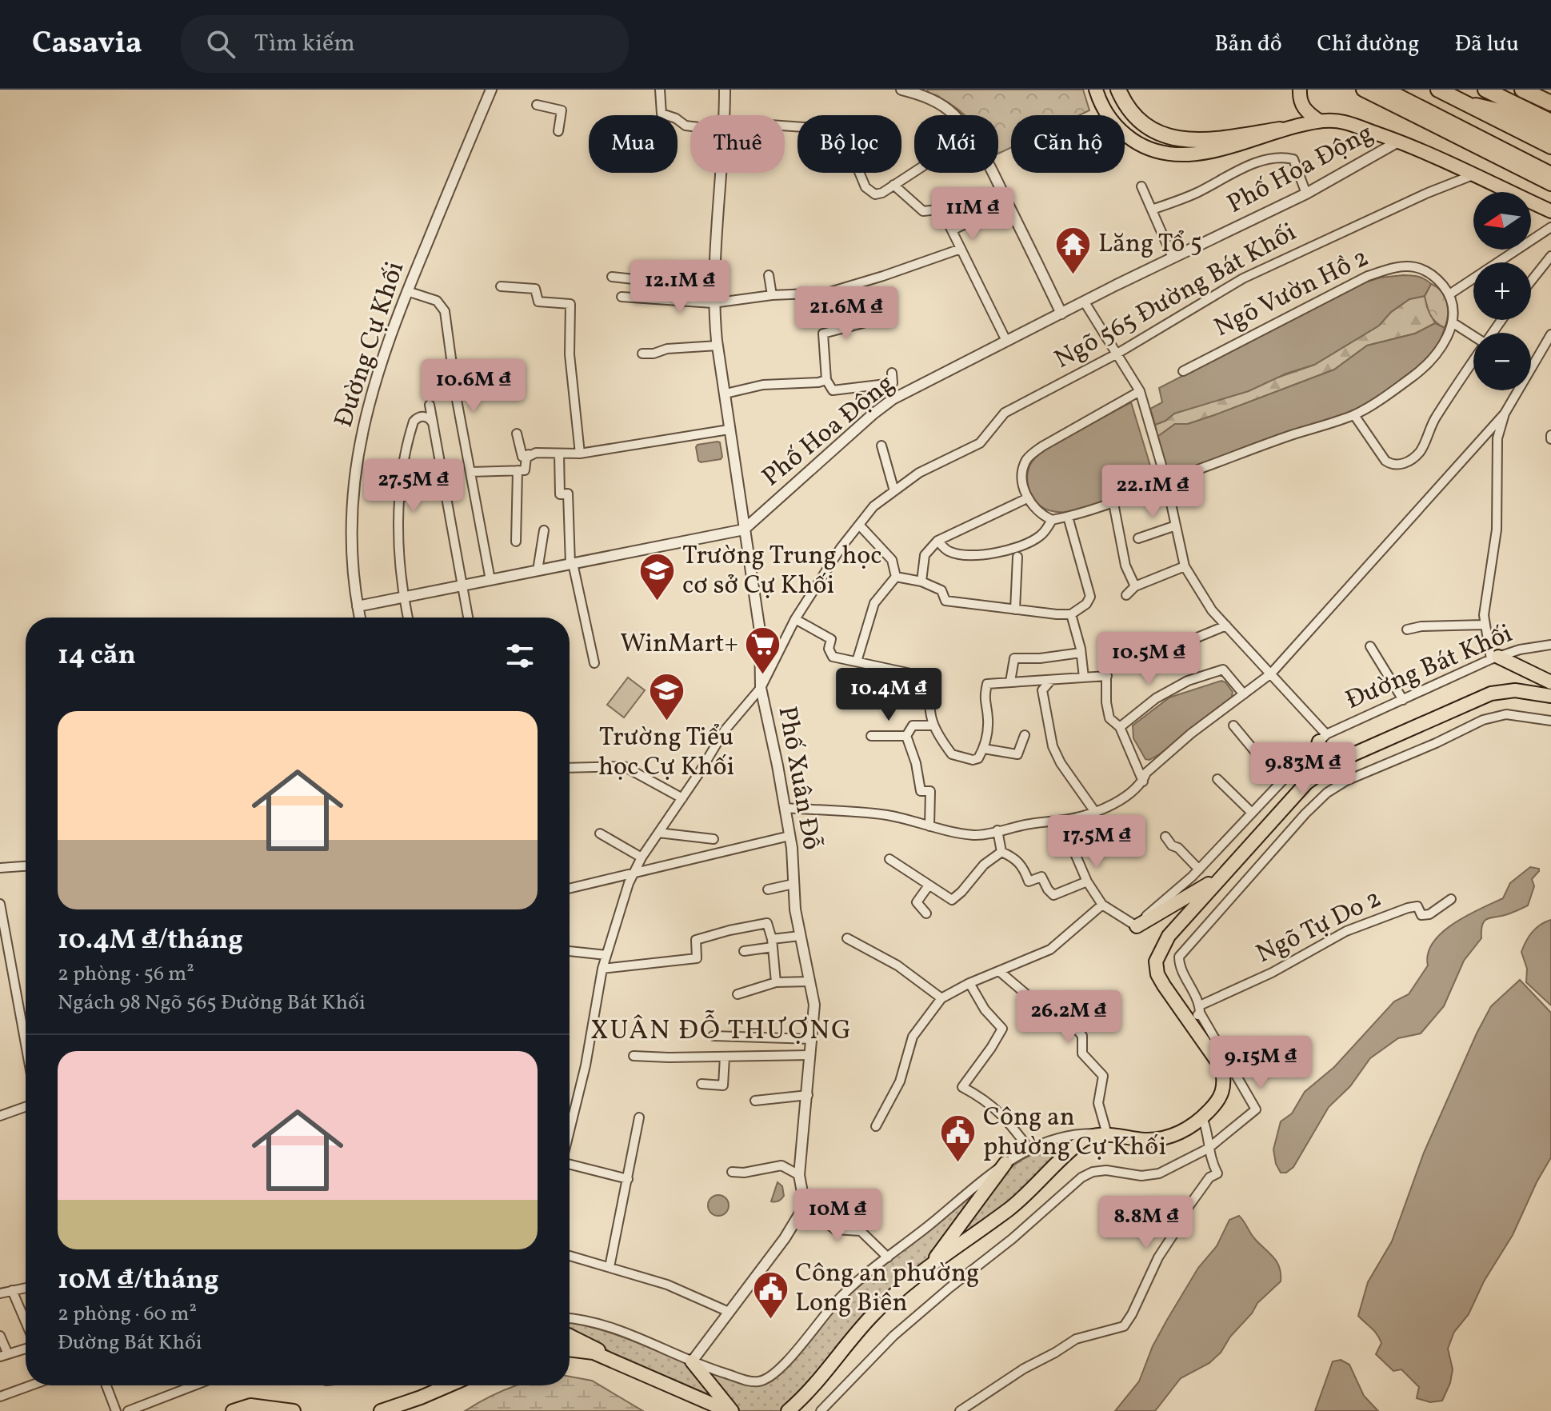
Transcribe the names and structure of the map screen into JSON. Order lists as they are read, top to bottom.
{
  "streets": {
    "street": [
      "Phố Hoa Động",
      "Ngõ Vườn Hồ 2",
      "Ngõ 565 Đường Bát Khối",
      "Đường Cự Khối",
      "Đường Bát Khối",
      "Phố Xuân Đỗ",
      "Ngõ Tự Do 2"
    ]
  },
  "crossings": [
    ["Phố Hoa Động", "Phố Xuân Đỗ"],
    ["Ngõ 565 Đường Bát Khối", "Phố Xuân Đỗ"]
  ],
  "districts": ["XUÂN ĐỖ THƯỢNG"],
  "places": {
    "temple": ["Lăng Tổ 5"],
    "school or university": ["Trường Trung học cơ sở Cự Khối", "Trường Tiểu học Cự Khối"],
    "supermarket": ["WinMart+"],
    "public building": ["Công an phường Cự Khối", "Công an phường Long Biên"]
  },
  "north": "left",
  "page": {
    "header": "Casavia",
    "search": "Tìm kiếm",
    "nav": ["Bản đồ", "Chỉ đường", "Đã lưu"],
    "chip": [
      "Mua",
      "Thuê",
      "Bộ lọc",
      "Mới",
      "Căn hộ"
    ],
    "price": [
      "11M ₫",
      "12.1M ₫",
      "21.6M ₫",
      "10.6M ₫",
      "27.5M ₫",
      "22.1M ₫",
      "10.5M ₫",
      "10.4M ₫",
      "9.83M ₫",
      "17.5M ₫",
      "26.2M ₫",
      "9.15M ₫",
      "10M ₫",
      "8.8M ₫"
    ],
    "map_buttons": ["+", "−"],
    "heading": "14 căn",
    "list": [
      {
        "name": "10.4M ₫/tháng",
        "note": "2 phòng · 56 m² · Ngách 98 Ngõ 565 Đường Bát Khối"
      },
      {
        "name": "10M ₫/tháng",
        "note": "2 phòng · 60 m² · Đường Bát Khối"
      }
    ]
  }
}
